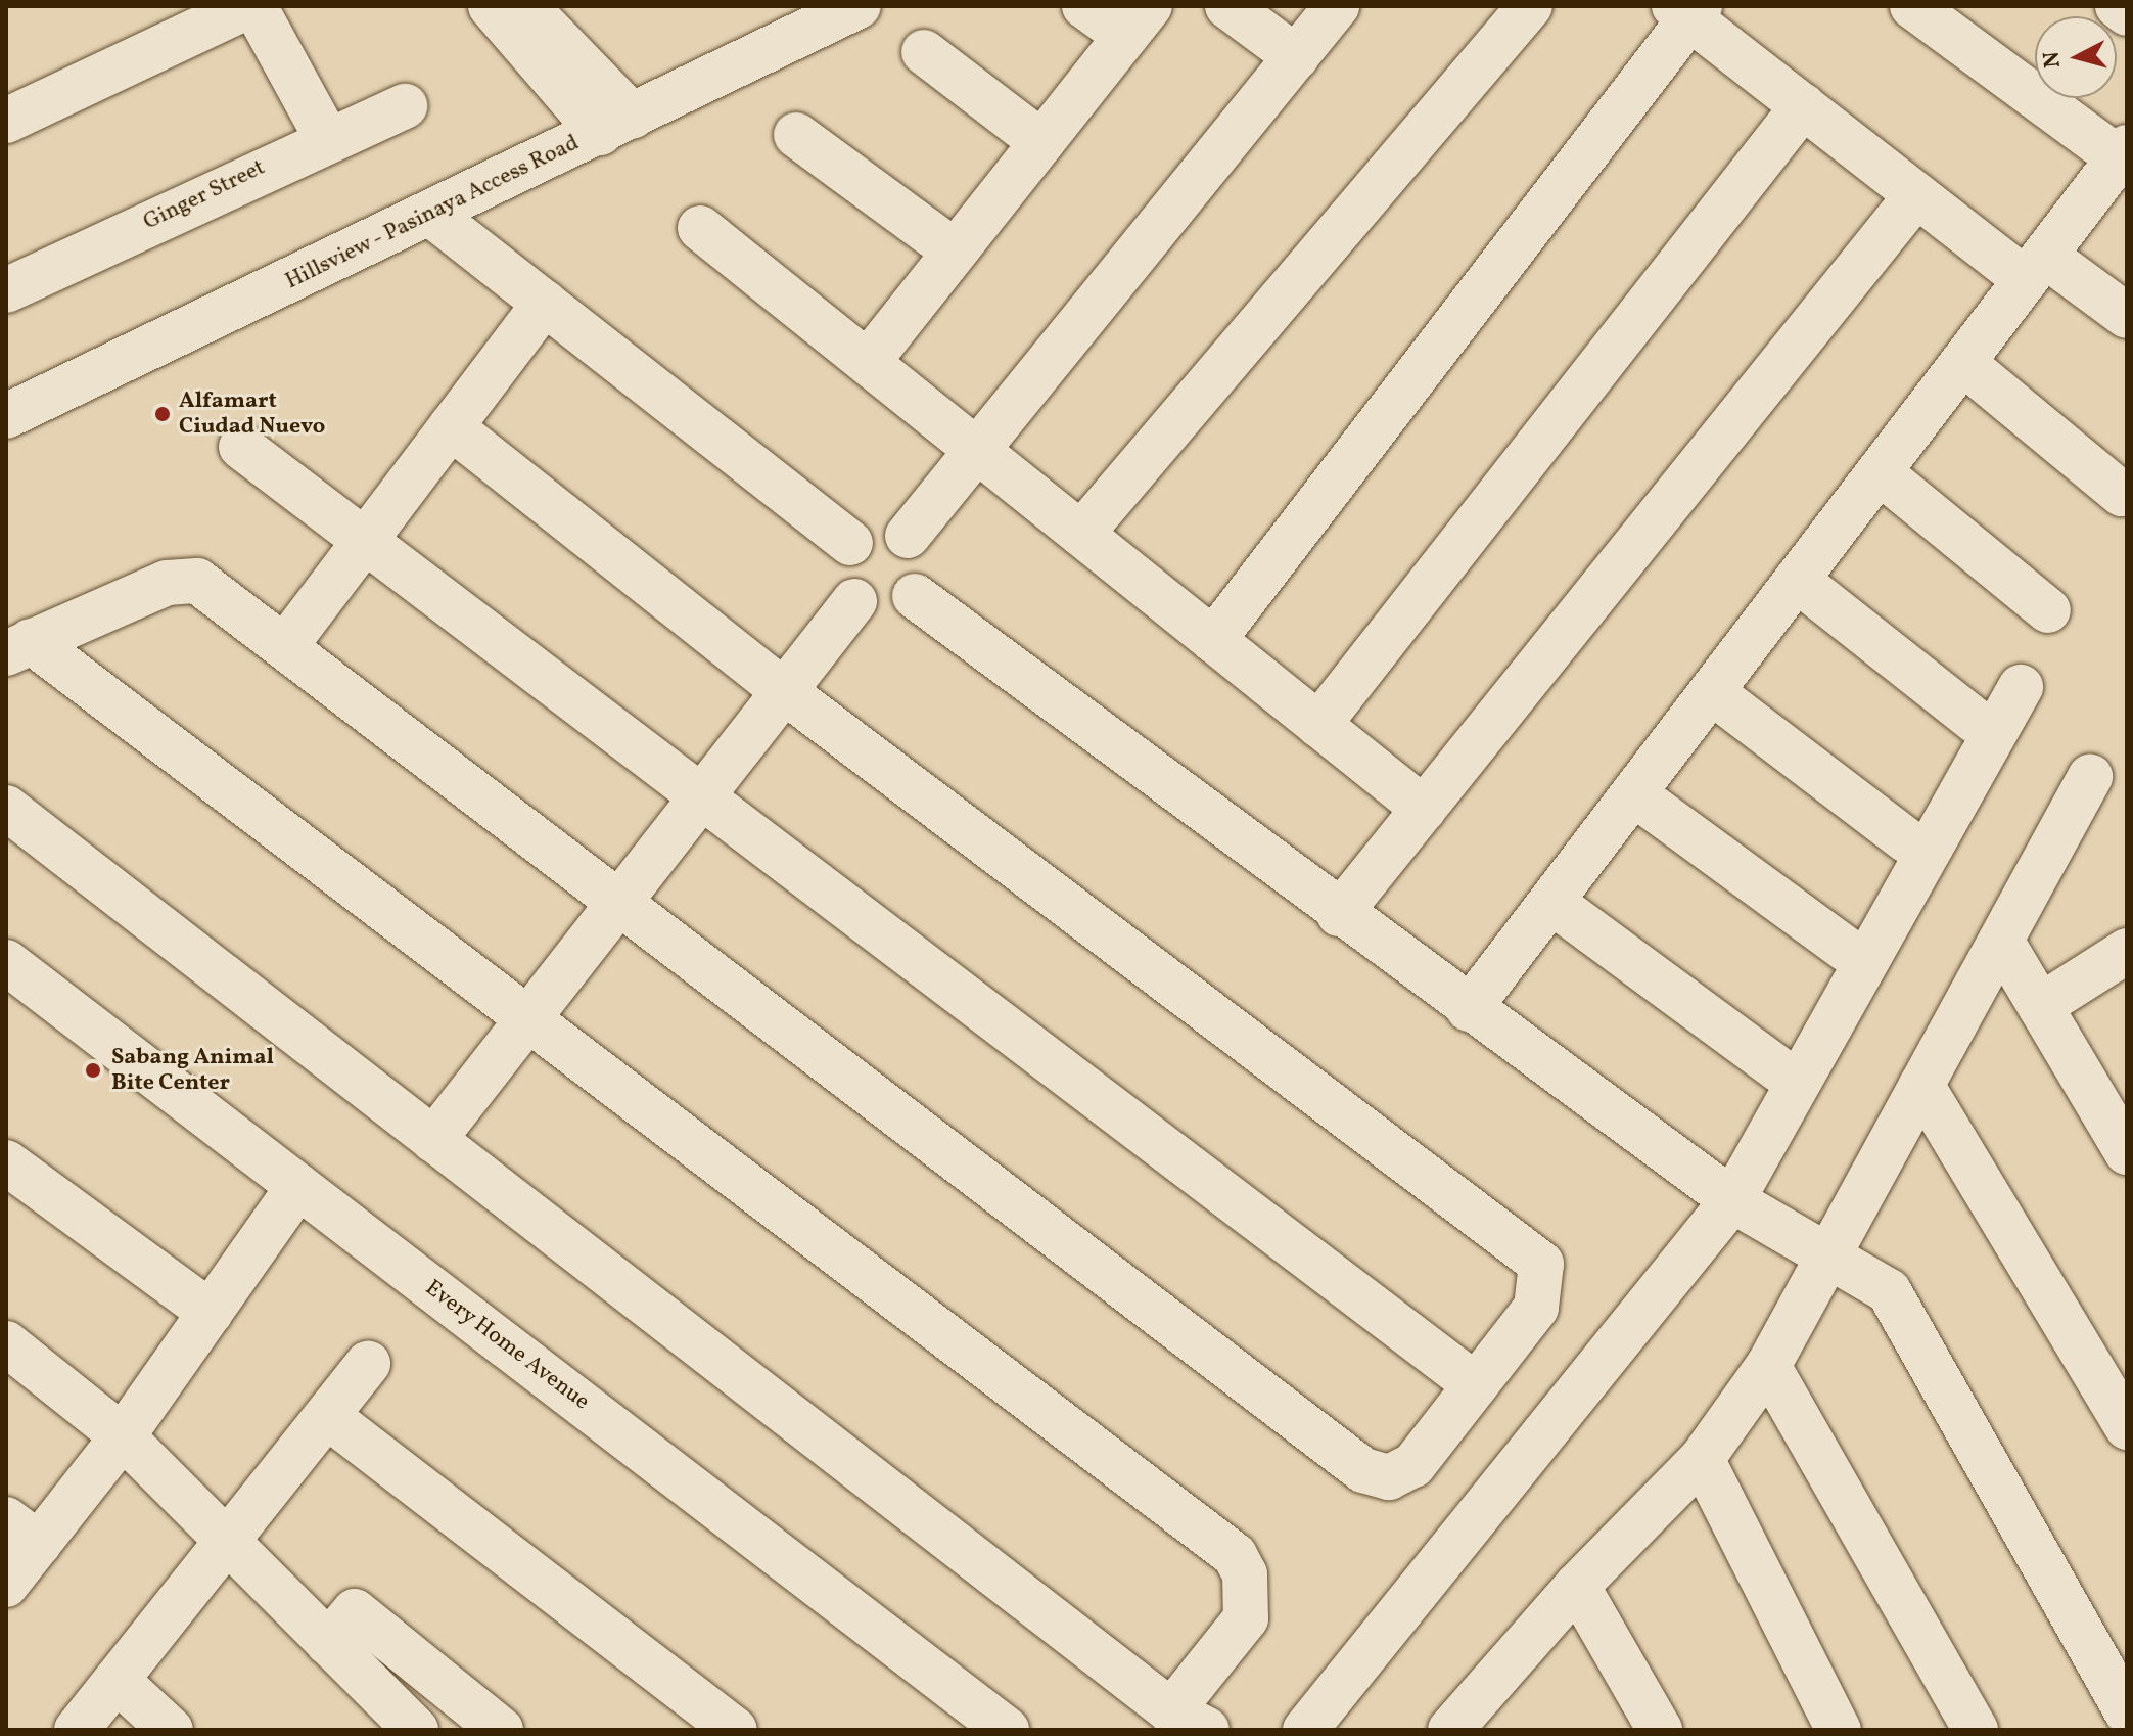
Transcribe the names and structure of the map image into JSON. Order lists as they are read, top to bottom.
{
  "streets": {
    "street": ["Ginger Street", "Hillsview - Pasinaya Access Road", "Every Home Avenue"]
  },
  "places": ["Alfamart Ciudad Nuevo", "Sabang Animal Bite Center"],
  "north": "left"
}
